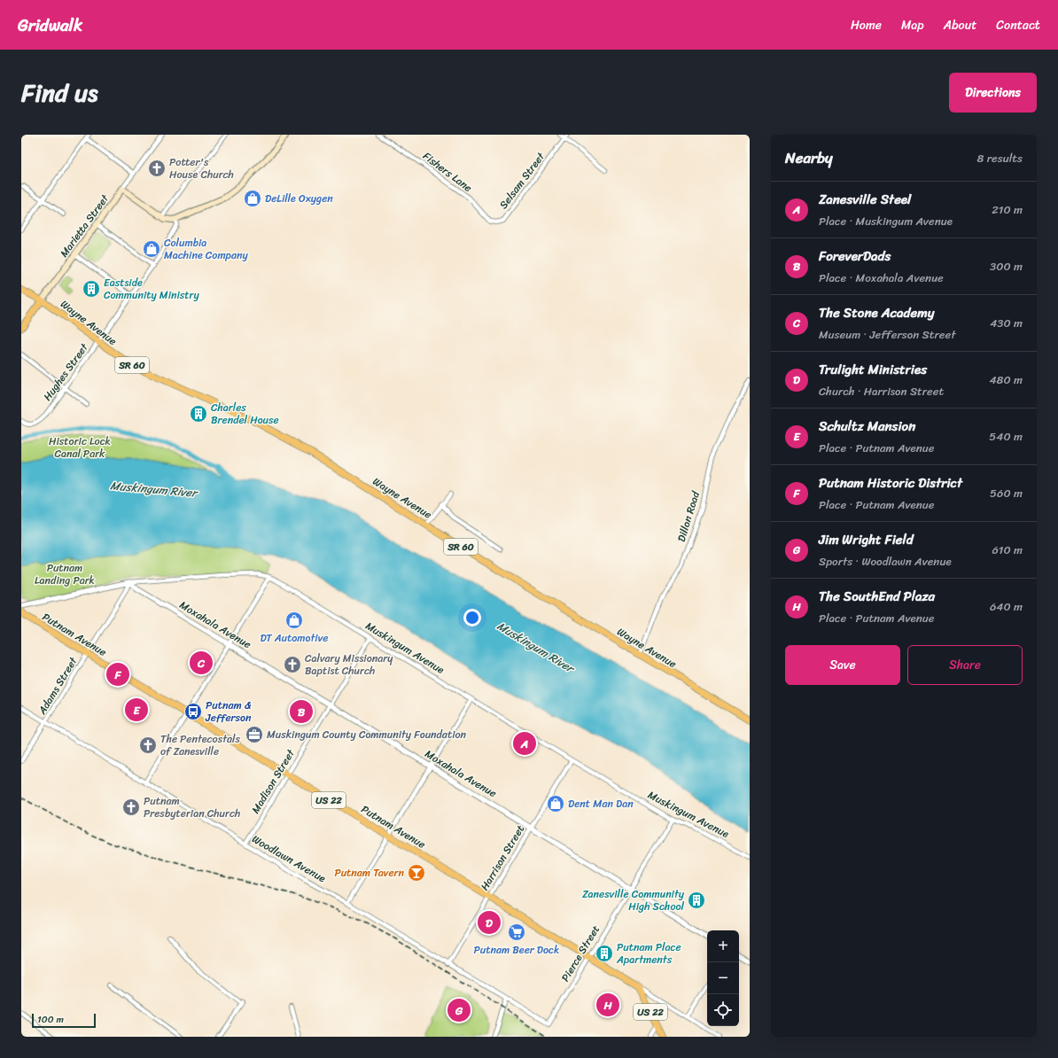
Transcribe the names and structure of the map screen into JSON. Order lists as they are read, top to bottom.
{
  "streets": {
    "main road": [
      "Marietta Street",
      "Wayne Avenue",
      "SR 60",
      "Putnam Avenue",
      "US 22"
    ],
    "street": [
      "Fishers Lane",
      "Selsam Street",
      "Hughes Street",
      "Dillon Road",
      "Moxahala Avenue",
      "Muskingum Avenue",
      "Adams Street",
      "Madison Street",
      "Harrison Street",
      "Woodlawn Avenue",
      "Pierce Street"
    ]
  },
  "crossings": [
    ["Fishers Lane", "Selsam Street"],
    ["Marietta Street", "Wayne Avenue"],
    ["Marietta Street", "SR 60"],
    ["Wayne Avenue", "SR 60"],
    ["Wayne Avenue", "Hughes Street"],
    ["Wayne Avenue", "Dillon Road"],
    ["Moxahala Avenue", "Muskingum Avenue"],
    ["Moxahala Avenue", "Adams Street"],
    ["Moxahala Avenue", "Madison Street"],
    ["Moxahala Avenue", "Harrison Street"],
    ["Moxahala Avenue", "Pierce Street"],
    ["Putnam Avenue", "Adams Street"],
    ["Putnam Avenue", "Madison Street"],
    ["Putnam Avenue", "US 22"],
    ["Putnam Avenue", "Harrison Street"],
    ["Putnam Avenue", "Pierce Street"],
    ["Muskingum Avenue", "Adams Street"],
    ["Muskingum Avenue", "Madison Street"],
    ["Muskingum Avenue", "Harrison Street"],
    ["Muskingum Avenue", "Pierce Street"],
    ["Adams Street", "Woodlawn Avenue"],
    ["Madison Street", "Woodlawn Avenue"],
    ["Harrison Street", "Woodlawn Avenue"],
    ["Woodlawn Avenue", "Pierce Street"]
  ],
  "water": ["Muskingum River"],
  "parks": ["Historic Lock Canal Park", "Putnam Landing Park"],
  "places": {
    "church": [
      "Potter's House Church",
      "Calvary Missionary Baptist Church",
      "The Pentecostals of Zanesville",
      "Putnam Presbyterian Church"
    ],
    "shop": [
      "DeLille Oxygen",
      "Columbia Machine Company",
      "DT Automotive",
      "Dent Man Dan"
    ],
    "building": [
      "Eastside Community Ministry",
      "Charles Brendel House",
      "Zanesville Community High School",
      "Putnam Place Apartments"
    ],
    "bus stop": ["Putnam & Jefferson"],
    "office": ["Muskingum County Community Foundation"],
    "bar": ["Putnam Tavern"],
    "supermarket": ["Putnam Beer Dock"]
  },
  "scale_bar": "100 m",
  "page": {
    "header": "Gridwalk",
    "nav": [
      "Home",
      "Map",
      "About",
      "Contact"
    ],
    "title": "Find us",
    "buttons": [
      "Directions",
      ["Save", "Share"]
    ],
    "heading": ["Nearby", "8 results"],
    "list": [
      {
        "mark": "A",
        "name": "Zanesville Steel",
        "note": "Place · Muskingum Avenue",
        "value": "210 m"
      },
      {
        "mark": "B",
        "name": "ForeverDads",
        "note": "Place · Moxahala Avenue",
        "value": "300 m"
      },
      {
        "mark": "C",
        "name": "The Stone Academy",
        "note": "Museum · Jefferson Street",
        "value": "430 m"
      },
      {
        "mark": "D",
        "name": "Trulight Ministries",
        "note": "Church · Harrison Street",
        "value": "480 m"
      },
      {
        "mark": "E",
        "name": "Schultz Mansion",
        "note": "Place · Putnam Avenue",
        "value": "540 m"
      },
      {
        "mark": "F",
        "name": "Putnam Historic District",
        "note": "Place · Putnam Avenue",
        "value": "560 m"
      },
      {
        "mark": "G",
        "name": "Jim Wright Field",
        "note": "Sports · Woodlawn Avenue",
        "value": "610 m"
      },
      {
        "mark": "H",
        "name": "The SouthEnd Plaza",
        "note": "Place · Putnam Avenue",
        "value": "640 m"
      }
    ],
    "pins": [
      "C",
      "F",
      "E",
      "B",
      "A",
      "D",
      "H",
      "G"
    ],
    "map_buttons": ["+", "−"],
    "scale": "100 m"
  }
}
